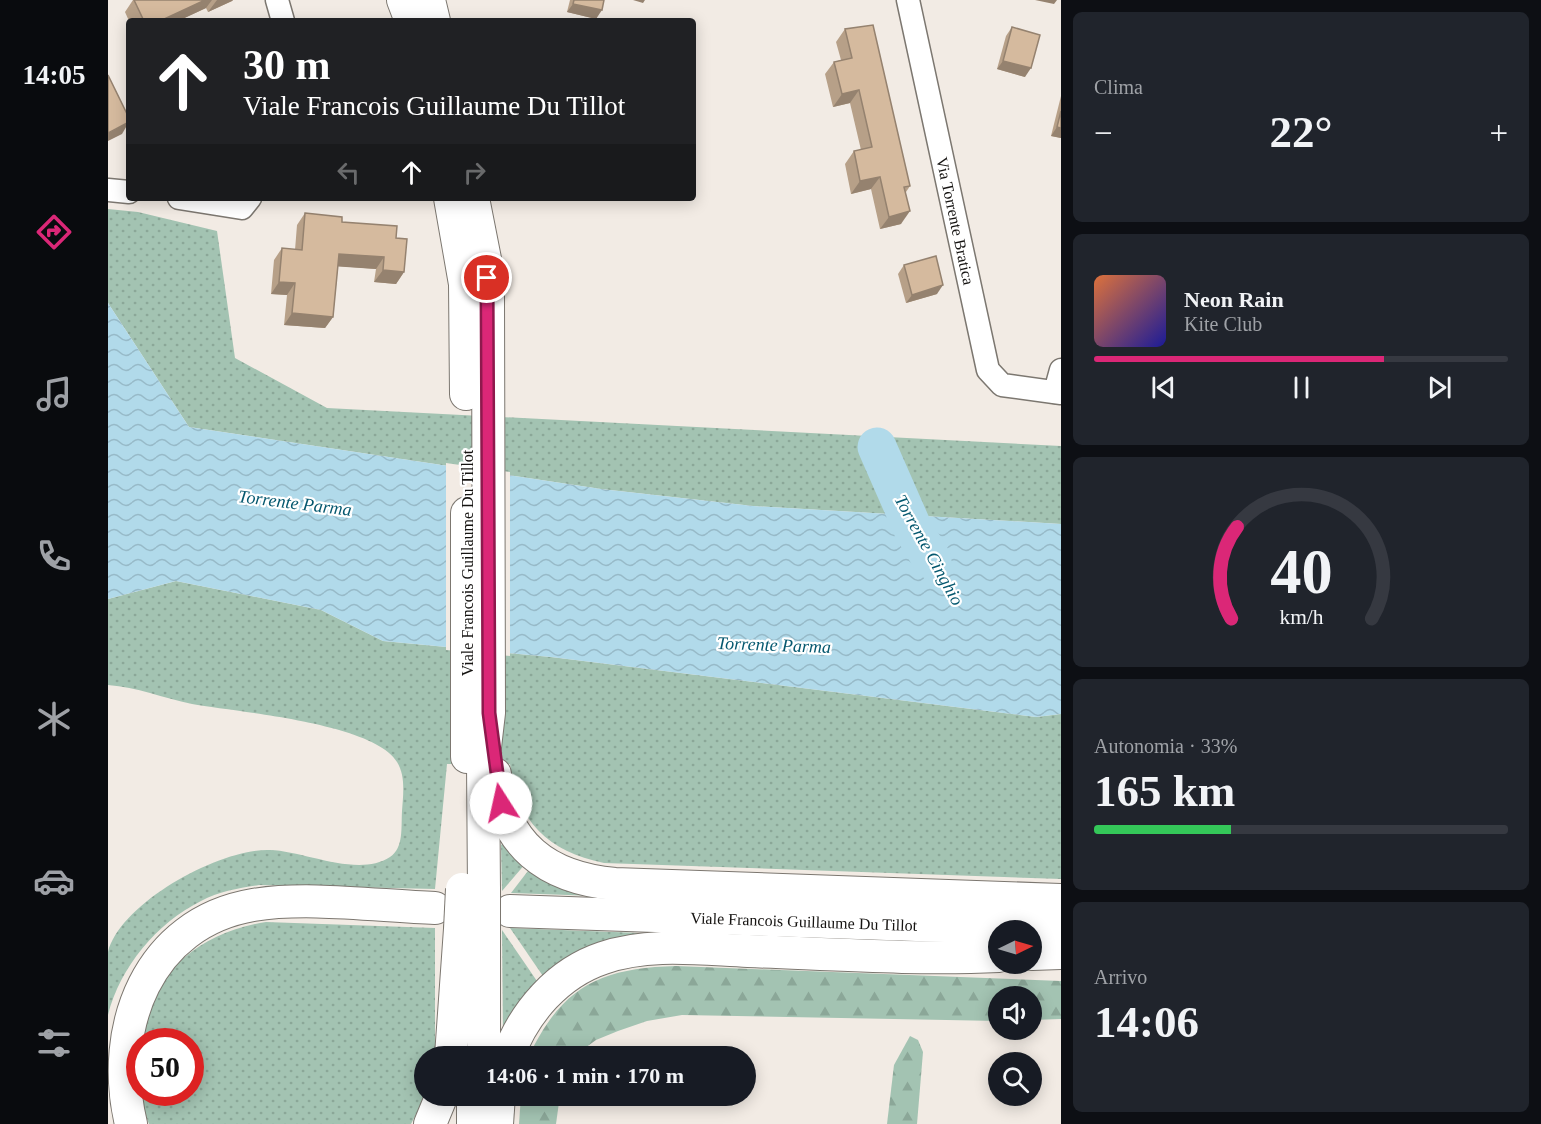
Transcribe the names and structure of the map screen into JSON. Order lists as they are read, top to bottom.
{
  "streets": {
    "main road": ["Viale Francois Guillaume Du Tillot"],
    "street": ["Via Torrente Bratica"]
  },
  "water": ["Torrente Parma", "Torrente Cinghio"],
  "north": "right",
  "page": {
    "tabs": "14:05",
    "tile": [
      "Clima",
      ["Autonomia · 33%", "165 km"],
      ["Arrivo", "14:06"]
    ],
    "turn": ["30 m", "Viale Francois Guillaume Du Tillot"],
    "heat": ["−", "22°", "+"],
    "song": ["Neon Rain", "Kite Club"],
    "limit": "50",
    "trip": "14:06 · 1 min · 170 m",
    "gauge": ["40", "km/h"]
  }
}
